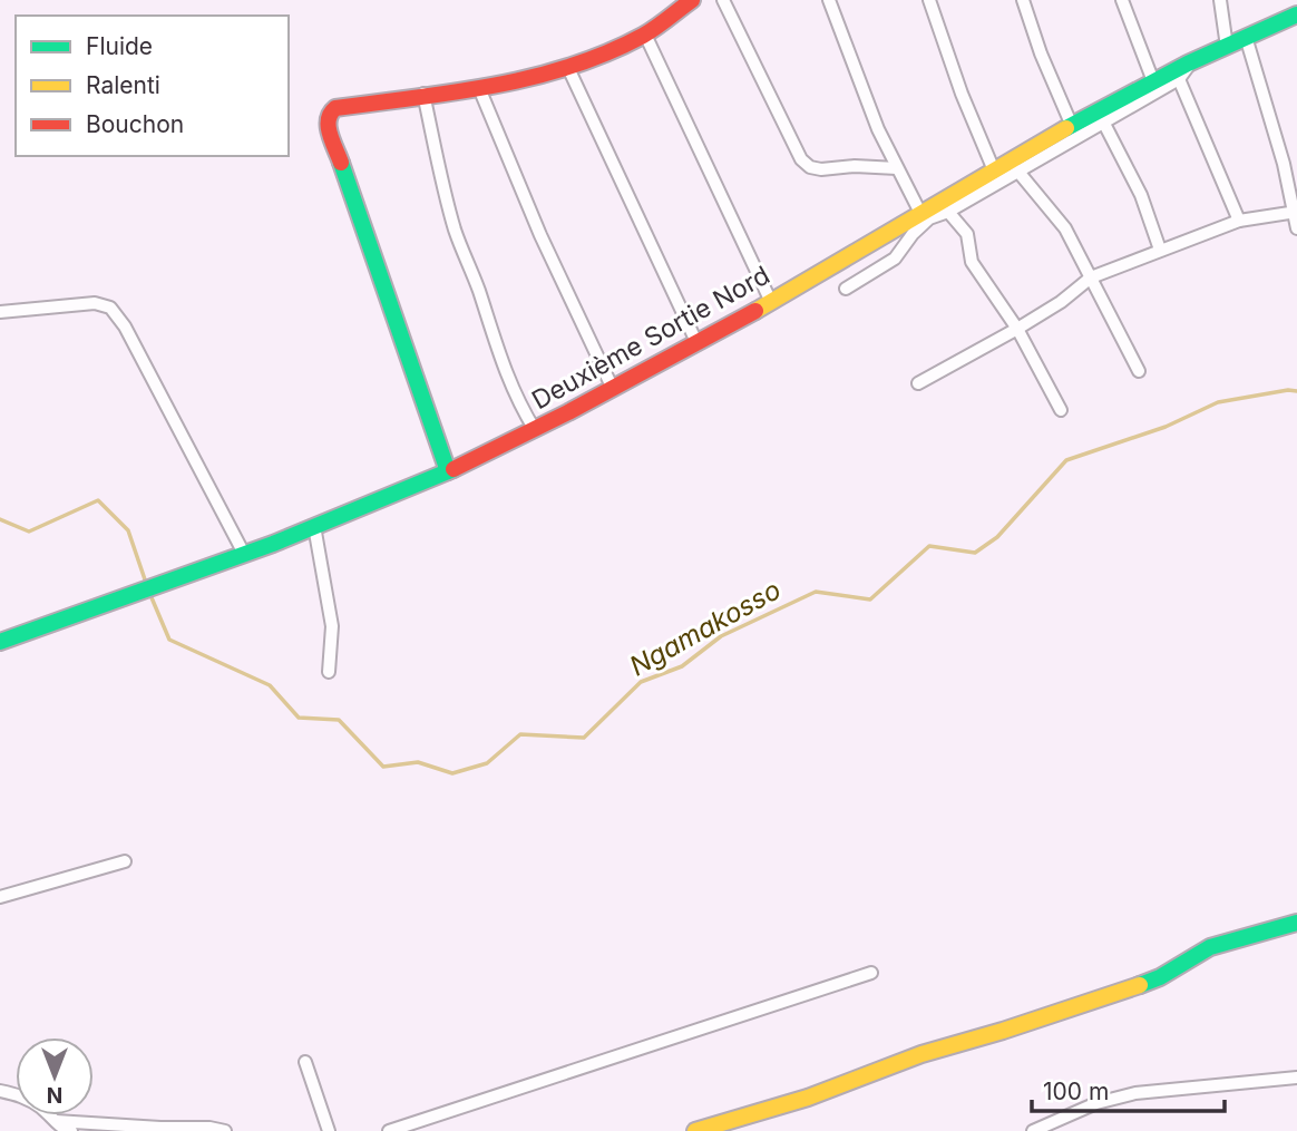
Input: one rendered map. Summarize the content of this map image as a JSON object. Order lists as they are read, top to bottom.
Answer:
{
  "streets": {
    "main road": ["Deuxième Sortie Nord"]
  },
  "water": ["Ngamakosso"],
  "legend": ["Fluide", "Ralenti", "Bouchon"],
  "scale_bar": "100 m",
  "north": "bottom"
}
